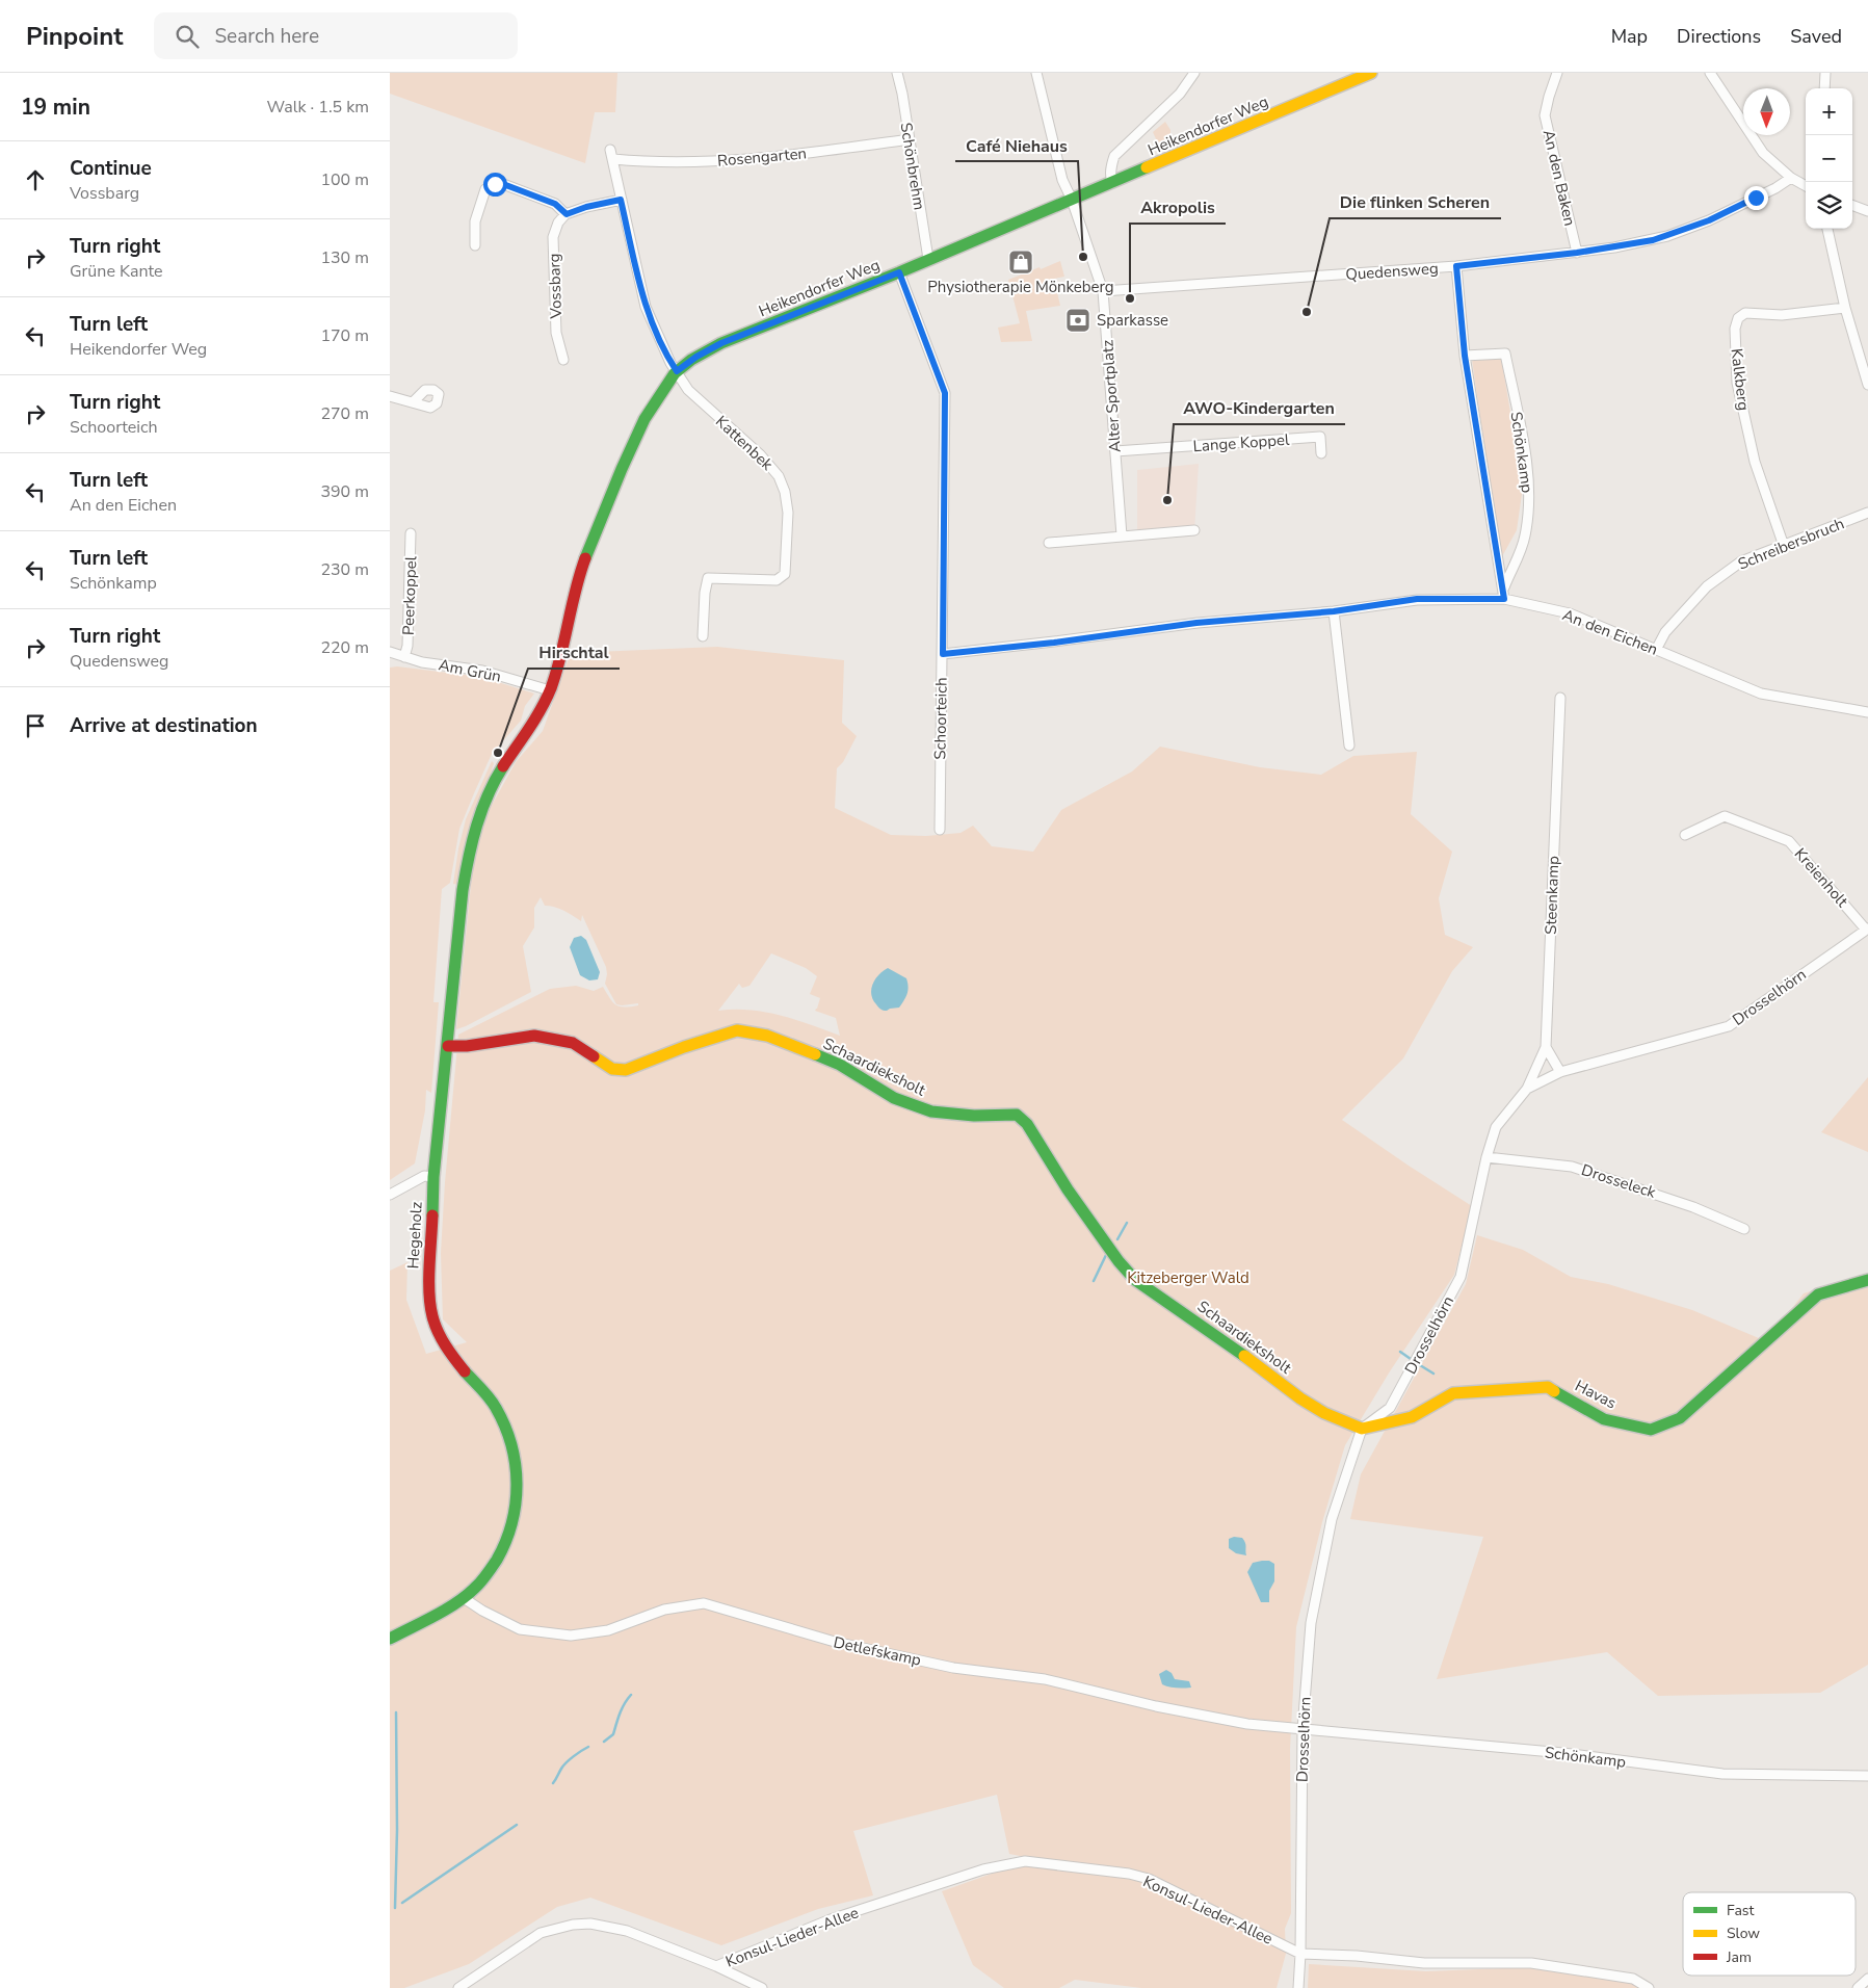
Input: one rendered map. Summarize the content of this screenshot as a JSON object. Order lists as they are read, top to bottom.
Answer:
{
  "streets": {
    "street": [
      "Heikendorfer Weg",
      "Rosengarten",
      "Schönbrehm",
      "An den Baken",
      "Quedensweg",
      "Vossbarg",
      "Kalkberg",
      "Alter Sportplatz",
      "Kattenbek",
      "Lange Koppel",
      "Schönkamp",
      "Schreibersbruch",
      "Peerkoppel",
      "An den Eichen",
      "Am Grün",
      "Schoorteich",
      "Kreienholt",
      "Steenkamp",
      "Drosselhörn",
      "Schaardieksholt",
      "Drosseleck",
      "Hegeholz",
      "Havas",
      "Detlefskamp",
      "Konsul-Lieder-Allee"
    ]
  },
  "crossings": [
    ["Heikendorfer Weg", "Schönbrehm"],
    ["Heikendorfer Weg", "Alter Sportplatz"],
    ["Heikendorfer Weg", "Kattenbek"],
    ["Heikendorfer Weg", "Am Grün"],
    ["Heikendorfer Weg", "Schoorteich"],
    ["Heikendorfer Weg", "Hegeholz"],
    ["Rosengarten", "Schönbrehm"],
    ["An den Baken", "Quedensweg"],
    ["Quedensweg", "Alter Sportplatz"],
    ["Quedensweg", "Schönkamp"],
    ["Kalkberg", "Schreibersbruch"],
    ["Alter Sportplatz", "Lange Koppel"],
    ["Schönkamp", "An den Eichen"],
    ["Schönkamp", "Drosselhörn"],
    ["Schönkamp", "Detlefskamp"],
    ["Schreibersbruch", "An den Eichen"],
    ["Peerkoppel", "Am Grün"],
    ["An den Eichen", "Schoorteich"],
    ["Kreienholt", "Drosselhörn"],
    ["Steenkamp", "Drosselhörn"],
    ["Drosselhörn", "Schaardieksholt"],
    ["Drosselhörn", "Drosseleck"],
    ["Drosselhörn", "Havas"],
    ["Drosselhörn", "Detlefskamp"],
    ["Drosselhörn", "Konsul-Lieder-Allee"],
    ["Schaardieksholt", "Hegeholz"],
    ["Schaardieksholt", "Havas"],
    ["Hegeholz", "Detlefskamp"]
  ],
  "parks": ["Kitzeberger Wald"],
  "places": {
    "other": [
      "Café Niehaus",
      "Akropolis",
      "Die flinken Scheren",
      "AWO-Kindergarten",
      "Hirschtal"
    ],
    "shop": ["Physiotherapie Mönkeberg"],
    "bank": ["Sparkasse"]
  },
  "legend": ["Fast", "Slow", "Jam"],
  "north": "bottom",
  "page": {
    "header": "Pinpoint",
    "search": "Search here",
    "nav": ["Map", "Directions", "Saved"],
    "heading": ["19 min", "Walk · 1.5 km"],
    "map_buttons": ["+", "−"],
    "list": [
      ["Continue", "Vossbarg", "100 m"],
      ["Turn right", "Grüne Kante", "130 m"],
      ["Turn left", "Heikendorfer Weg", "170 m"],
      ["Turn right", "Schoorteich", "270 m"],
      ["Turn left", "An den Eichen", "390 m"],
      ["Turn left", "Schönkamp", "230 m"],
      ["Turn right", "Quedensweg", "220 m"],
      "Arrive at destination"
    ]
  }
}
